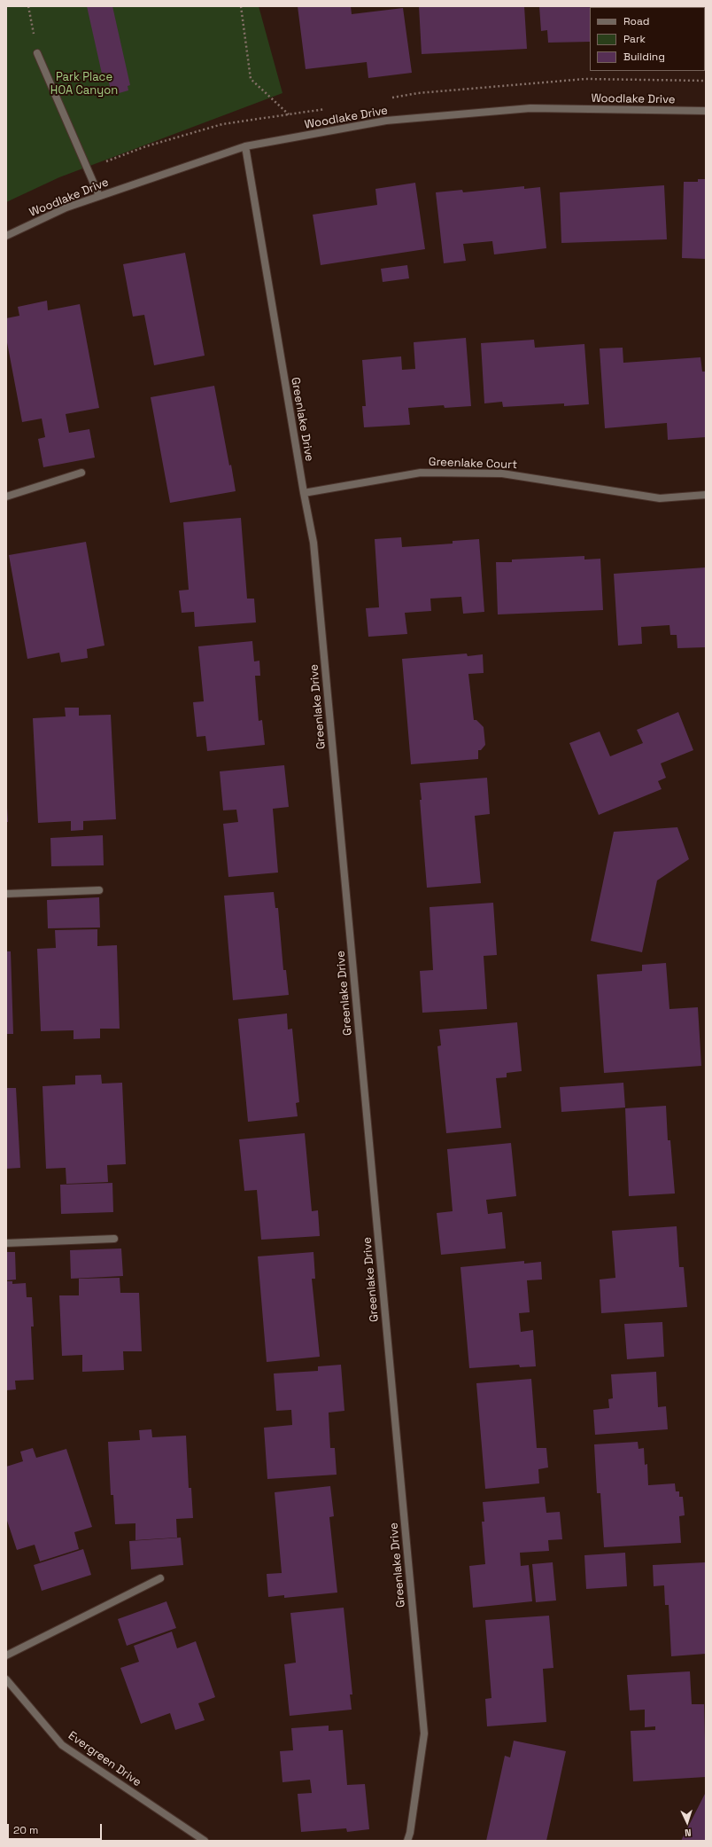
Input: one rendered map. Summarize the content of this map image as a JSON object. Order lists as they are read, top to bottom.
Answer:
{
  "streets": {
    "street": [
      "Woodlake Drive",
      "Greenlake Drive",
      "Greenlake Court",
      "Evergreen Drive"
    ]
  },
  "crossings": [
    ["Woodlake Drive", "Greenlake Drive"],
    ["Greenlake Drive", "Greenlake Court"]
  ],
  "parks": ["Park Place HOA Canyon"],
  "legend": ["Road", "Park", "Building"],
  "scale_bar": "20 m",
  "north": "bottom"
}
